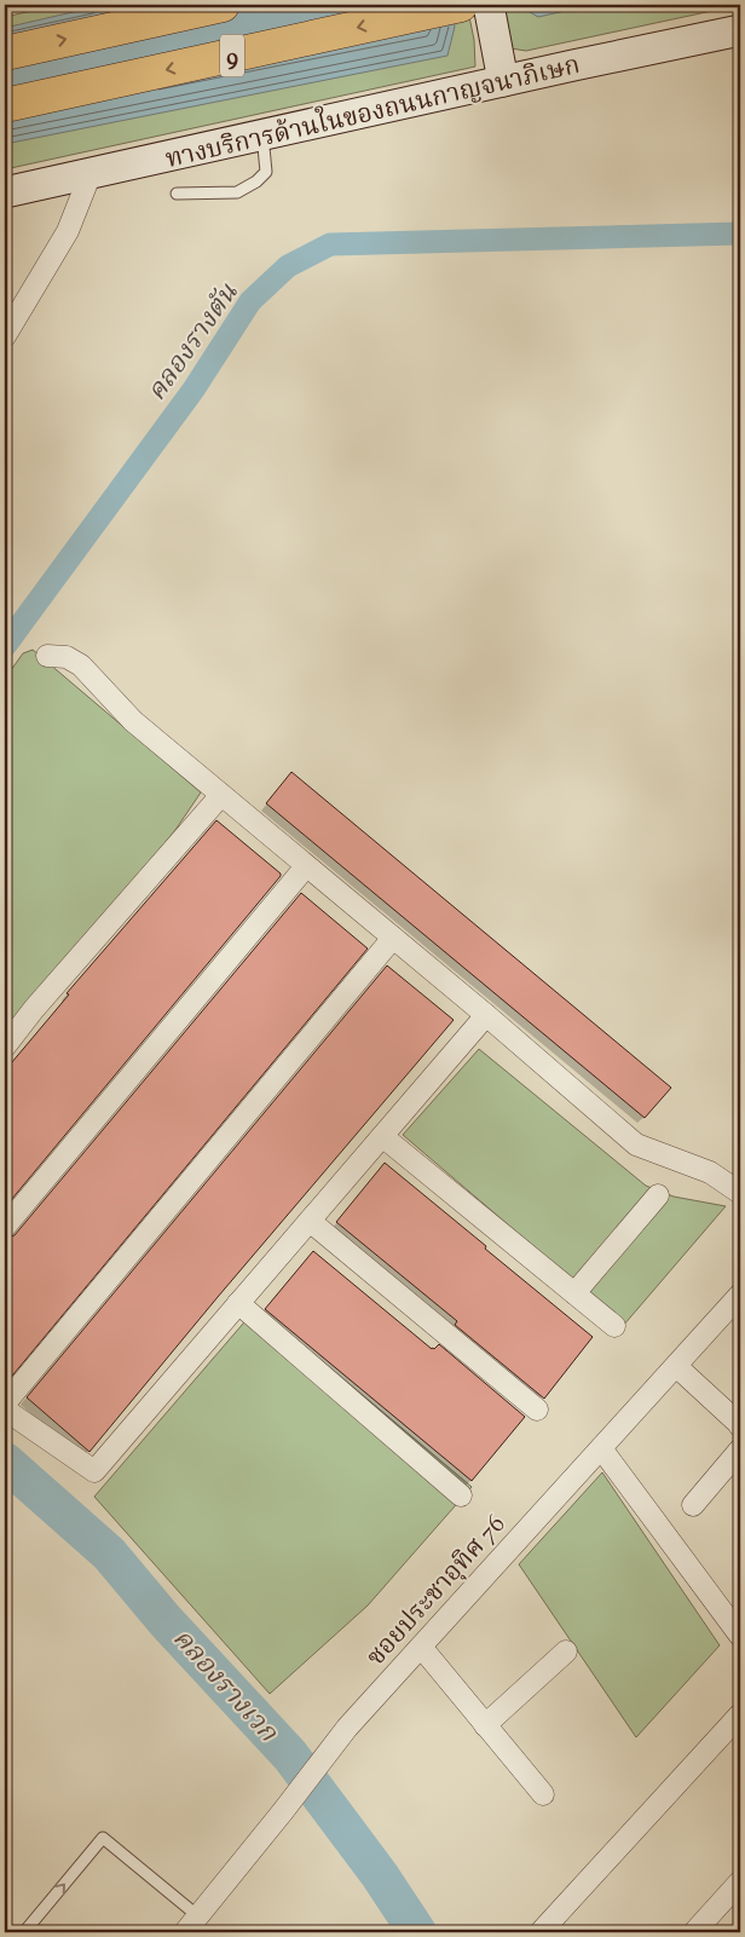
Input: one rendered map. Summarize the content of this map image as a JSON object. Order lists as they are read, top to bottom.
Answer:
{
  "streets": {
    "highway": ["9"],
    "main road": ["ทางบริการด้านในของถนนกาญจนาภิเษก"],
    "street": ["ซอยประชาอุทิศ 76"]
  },
  "water": ["คลองรางตัน", "คลองรางเวก"]
}
